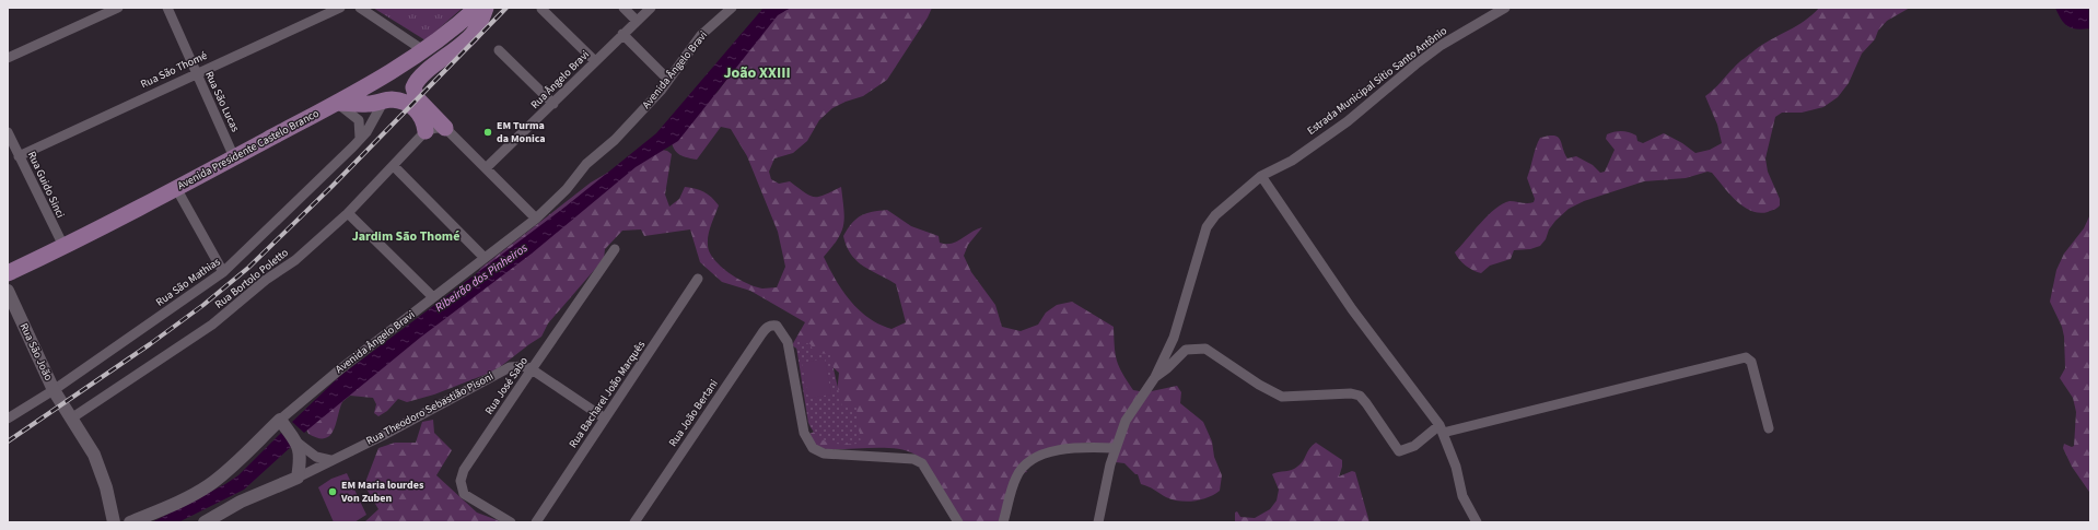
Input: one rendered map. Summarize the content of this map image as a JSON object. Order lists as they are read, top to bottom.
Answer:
{
  "streets": {
    "main road": ["Avenida Presidente Castelo Branco"],
    "street": [
      "Rua São Thomé",
      "Avenida Ângelo Bravi",
      "Rua Ângelo Bravi",
      "Estrada Municipal Sítio Santo Antônio",
      "Rua São Lucas",
      "Rua Guido Sinci",
      "Rua Bortolo Poletto",
      "Rua São Mathias",
      "Rua São João",
      "Rua José Sabo",
      "Rua Bacharel João Marquês",
      "Rua Theodoro Sebastião Pisoni",
      "Rua João Bertani"
    ]
  },
  "crossings": [
    ["Rua São Thomé", "Rua São Lucas"],
    ["Rua São Thomé", "Rua Guido Sinci"],
    ["Rua São Lucas", "Avenida Presidente Castelo Branco"],
    ["Avenida Presidente Castelo Branco", "Rua Guido Sinci"],
    ["Rua Bortolo Poletto", "Rua São João"],
    ["Rua São Mathias", "Rua São João"],
    ["Rua José Sabo", "Rua Theodoro Sebastião Pisoni"]
  ],
  "districts": ["João XXIII", "Jardim São Thomé"],
  "water": ["Ribeirão dos Pinheiros"],
  "places": ["EM Turma da Monica", "EM Maria lourdes Von Zuben"]
}
